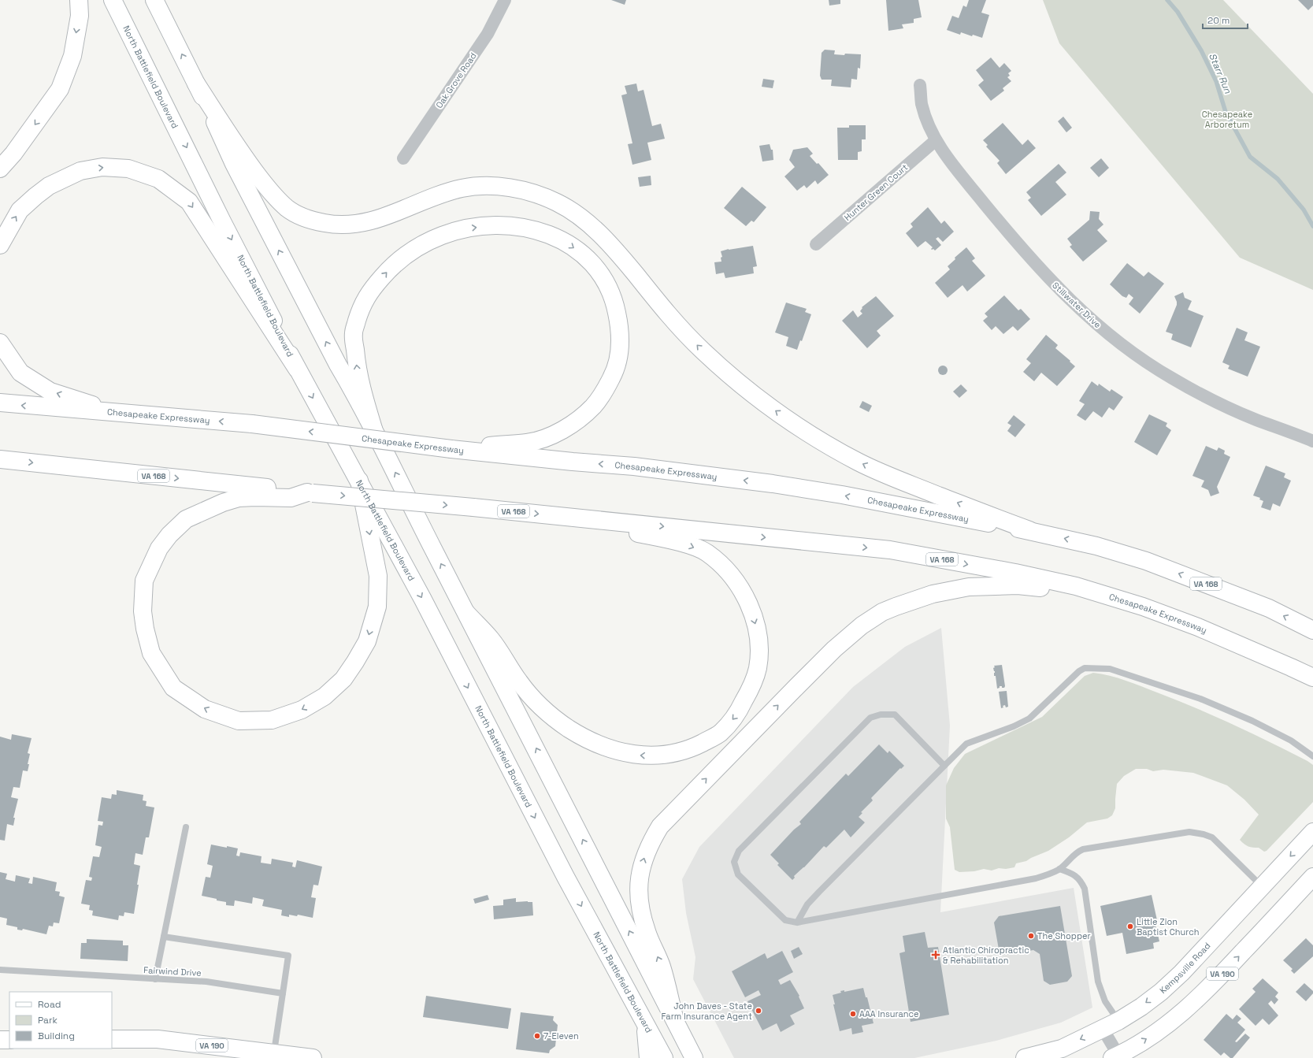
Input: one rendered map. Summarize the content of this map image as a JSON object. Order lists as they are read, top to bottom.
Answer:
{
  "streets": {
    "main road": [
      "North Battlefield Boulevard",
      "Chesapeake Expressway",
      "VA 168",
      "Kempsville Road",
      "VA 190"
    ],
    "street": ["Oak Grove Road", "Hunter Green Court", "Stillwater Drive"],
    "lane": ["Fairwind Drive"]
  },
  "crossings": [
    ["Hunter Green Court", "Stillwater Drive"]
  ],
  "water": ["Starr Run"],
  "parks": ["Chesapeake Arboretum"],
  "places": {
    "other": [
      "Little Zion Baptist Church",
      "The Shopper",
      "John Daves - State Farm Insurance Agent",
      "AAA Insurance",
      "7-Eleven"
    ],
    "health": ["Atlantic Chiropractic & Rehabilitation"]
  },
  "legend": ["Road", "Park", "Building"],
  "scale_bar": "20 m"
}
